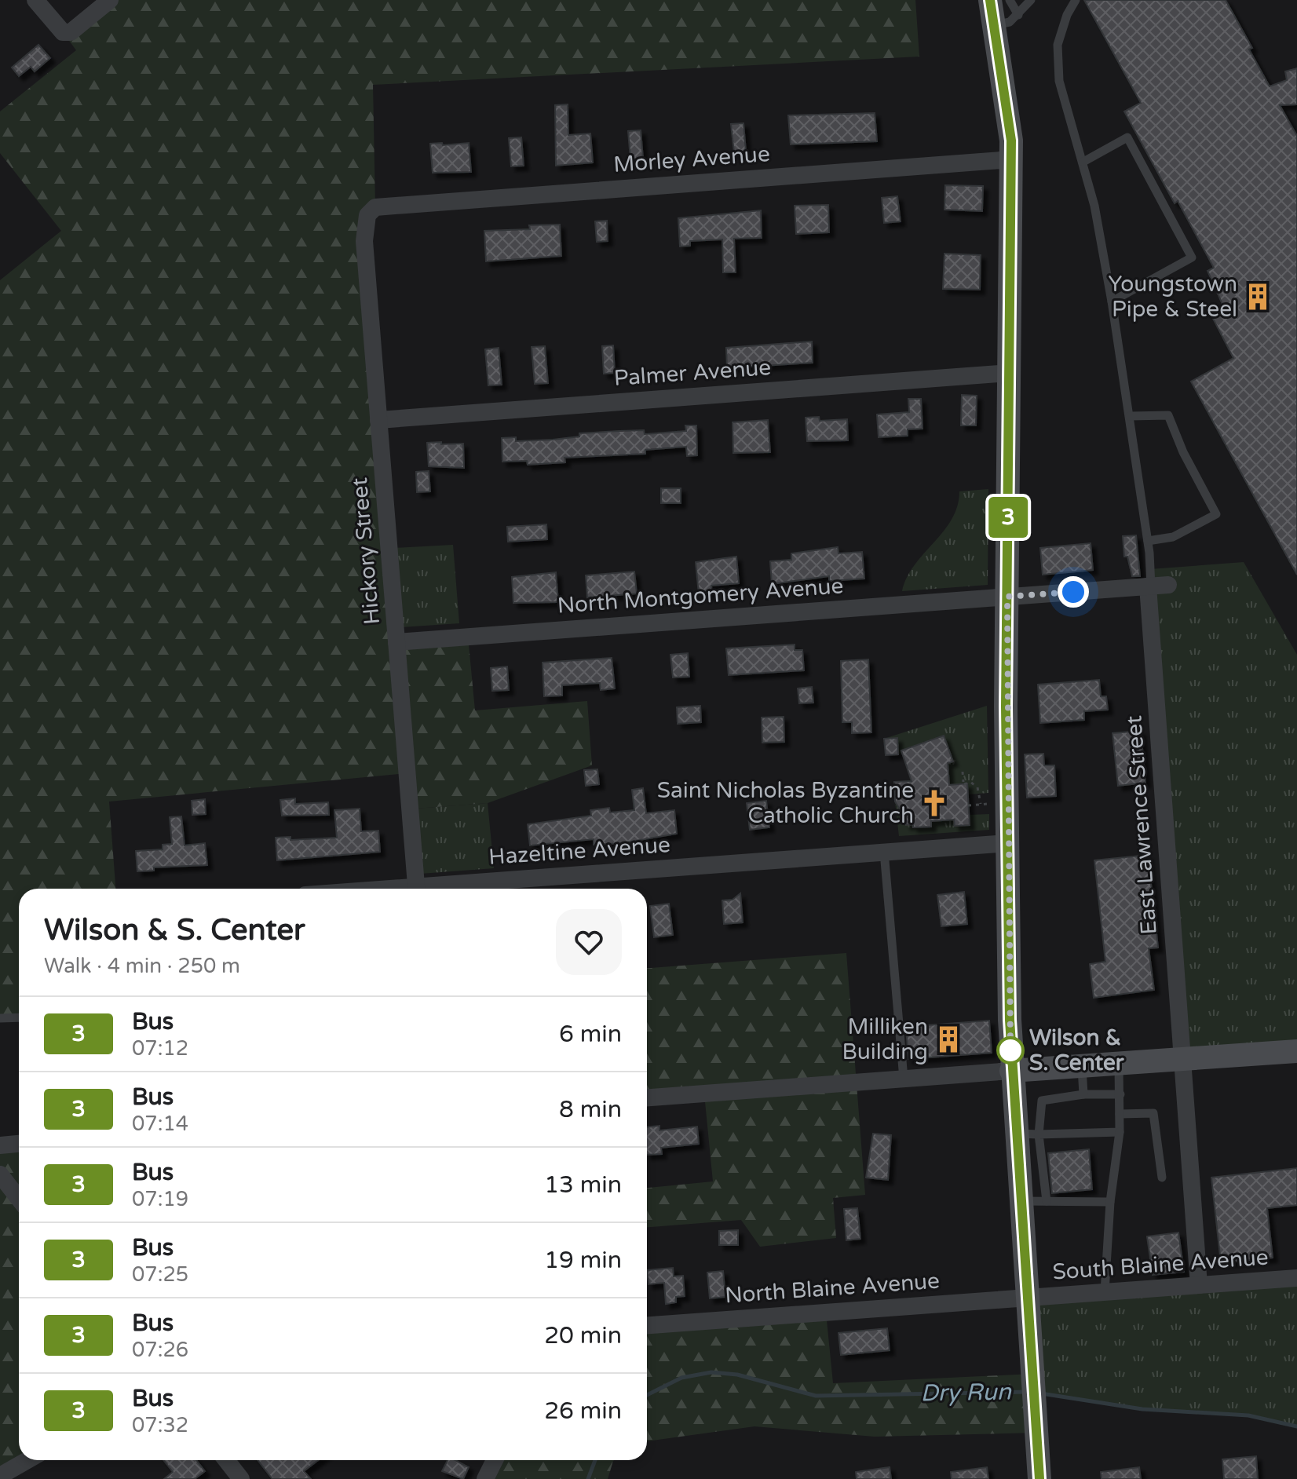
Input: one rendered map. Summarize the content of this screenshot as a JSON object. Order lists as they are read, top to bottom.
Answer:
{
  "streets": {
    "street": [
      "Morley Avenue",
      "Palmer Avenue",
      "Hickory Street",
      "North Montgomery Avenue",
      "East Lawrence Street",
      "Hazeltine Avenue",
      "South Blaine Avenue",
      "North Blaine Avenue"
    ]
  },
  "crossings": [
    ["Morley Avenue", "Hickory Street"],
    ["Palmer Avenue", "Hickory Street"],
    ["Hickory Street", "North Montgomery Avenue"],
    ["North Montgomery Avenue", "East Lawrence Street"],
    ["East Lawrence Street", "South Blaine Avenue"],
    ["South Blaine Avenue", "North Blaine Avenue"]
  ],
  "water": ["Dry Run"],
  "places": {
    "building": ["Youngstown Pipe & Steel", "Milliken Building"],
    "church": ["Saint Nicholas Byzantine Catholic Church"],
    "other": ["Wilson & S. Center"]
  },
  "lines": ["bus line 3"],
  "page": {
    "on_map": "3",
    "heading": ["Wilson & S. Center", "Walk · 4 min · 250 m"],
    "list": [
      {
        "mark": "3",
        "name": "Bus",
        "note": "07:12",
        "value": "6 min"
      },
      {
        "mark": "3",
        "name": "Bus",
        "note": "07:14",
        "value": "8 min"
      },
      {
        "mark": "3",
        "name": "Bus",
        "note": "07:19",
        "value": "13 min"
      },
      {
        "mark": "3",
        "name": "Bus",
        "note": "07:25",
        "value": "19 min"
      },
      {
        "mark": "3",
        "name": "Bus",
        "note": "07:26",
        "value": "20 min"
      },
      {
        "mark": "3",
        "name": "Bus",
        "note": "07:32",
        "value": "26 min"
      }
    ]
  }
}
